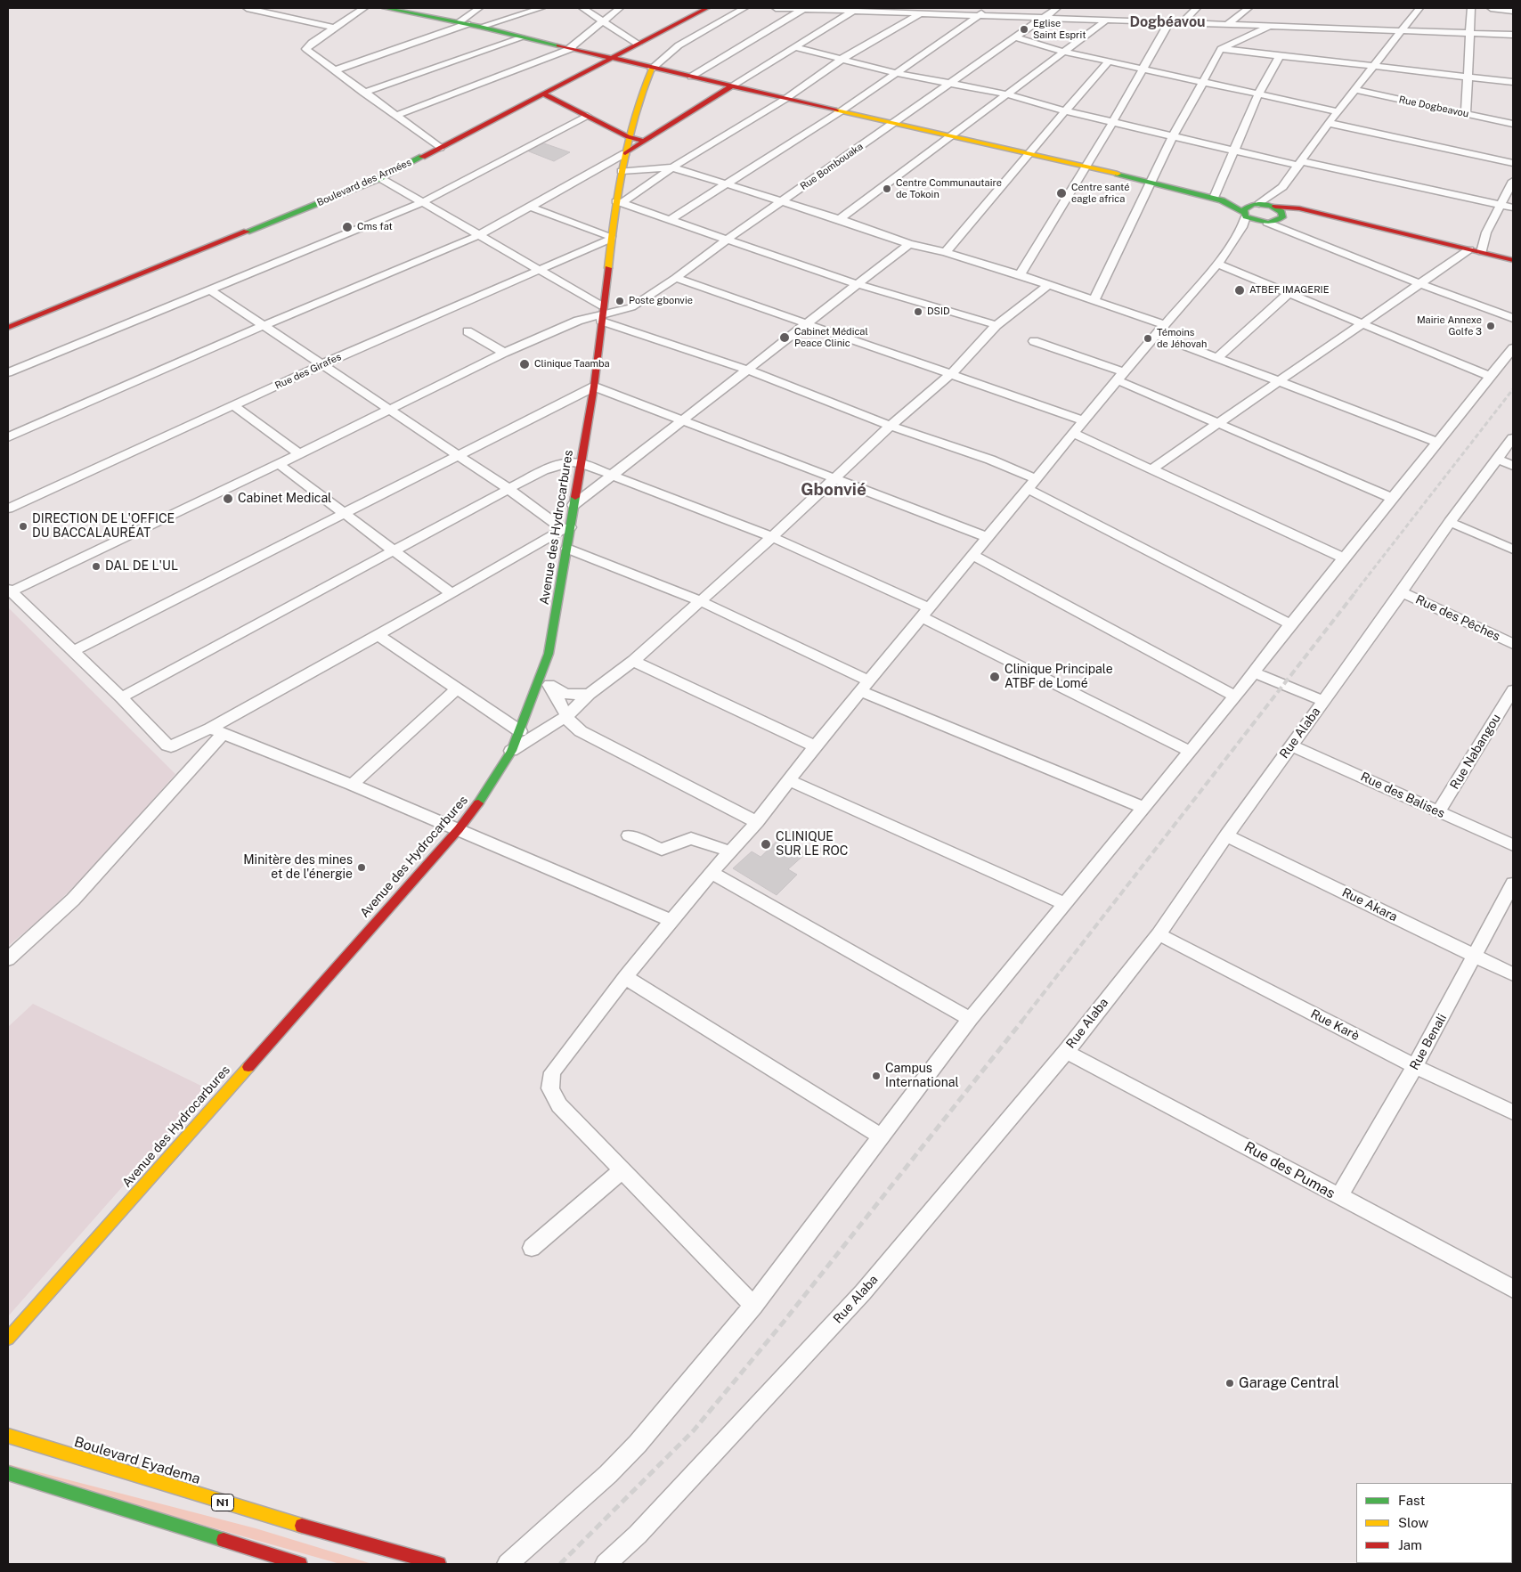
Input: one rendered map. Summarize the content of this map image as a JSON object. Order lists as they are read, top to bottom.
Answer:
{
  "streets": {
    "main road": [
      "Boulevard des Armées",
      "Avenue des Hydrocarbures",
      "Boulevard Eyadema",
      "N1"
    ],
    "street": [
      "Rue Dogbeavou",
      "Rue Bombouaka",
      "Rue des Girafes",
      "Rue des Pêches",
      "Rue Alaba",
      "Rue Nabangou",
      "Rue des Balises",
      "Rue Akara",
      "Rue Karè",
      "Rue Benali",
      "Rue des Pumas"
    ]
  },
  "crossings": [
    ["Rue Bombouaka", "Avenue des Hydrocarbures"],
    ["Rue des Girafes", "Avenue des Hydrocarbures"],
    ["Rue des Pêches", "Rue Alaba"],
    ["Rue Alaba", "Rue des Balises"],
    ["Rue Alaba", "Rue Akara"],
    ["Rue Alaba", "Rue Karè"],
    ["Rue Alaba", "Rue des Pumas"],
    ["Rue Nabangou", "Rue des Balises"],
    ["Rue Akara", "Rue Benali"],
    ["Rue Karè", "Rue Benali"],
    ["Rue Benali", "Rue des Pumas"]
  ],
  "districts": ["Dogbéavou", "Gbonvié"],
  "places": [
    "Eglise Saint Esprit",
    "Centre Communautaire de Tokoin",
    "Centre santé eagle africa",
    "Cms fat",
    "ATBEF IMAGERIE",
    "Poste gbonvie",
    "DSID",
    "Mairie Annexe Golfe 3",
    "Cabinet Médical Peace Clinic",
    "Témoins de Jéhovah",
    "Clinique Taamba",
    "Cabinet Medical",
    "DIRECTION DE L'OFFICE DU BACCALAURÉAT",
    "DAL DE L'UL",
    "Clinique Principale ATBF de Lomé",
    "CLINIQUE SUR LE ROC",
    "Minitère des mines et de l'énergie",
    "Campus International",
    "Garage Central"
  ],
  "legend": ["Fast", "Slow", "Jam"]
}
